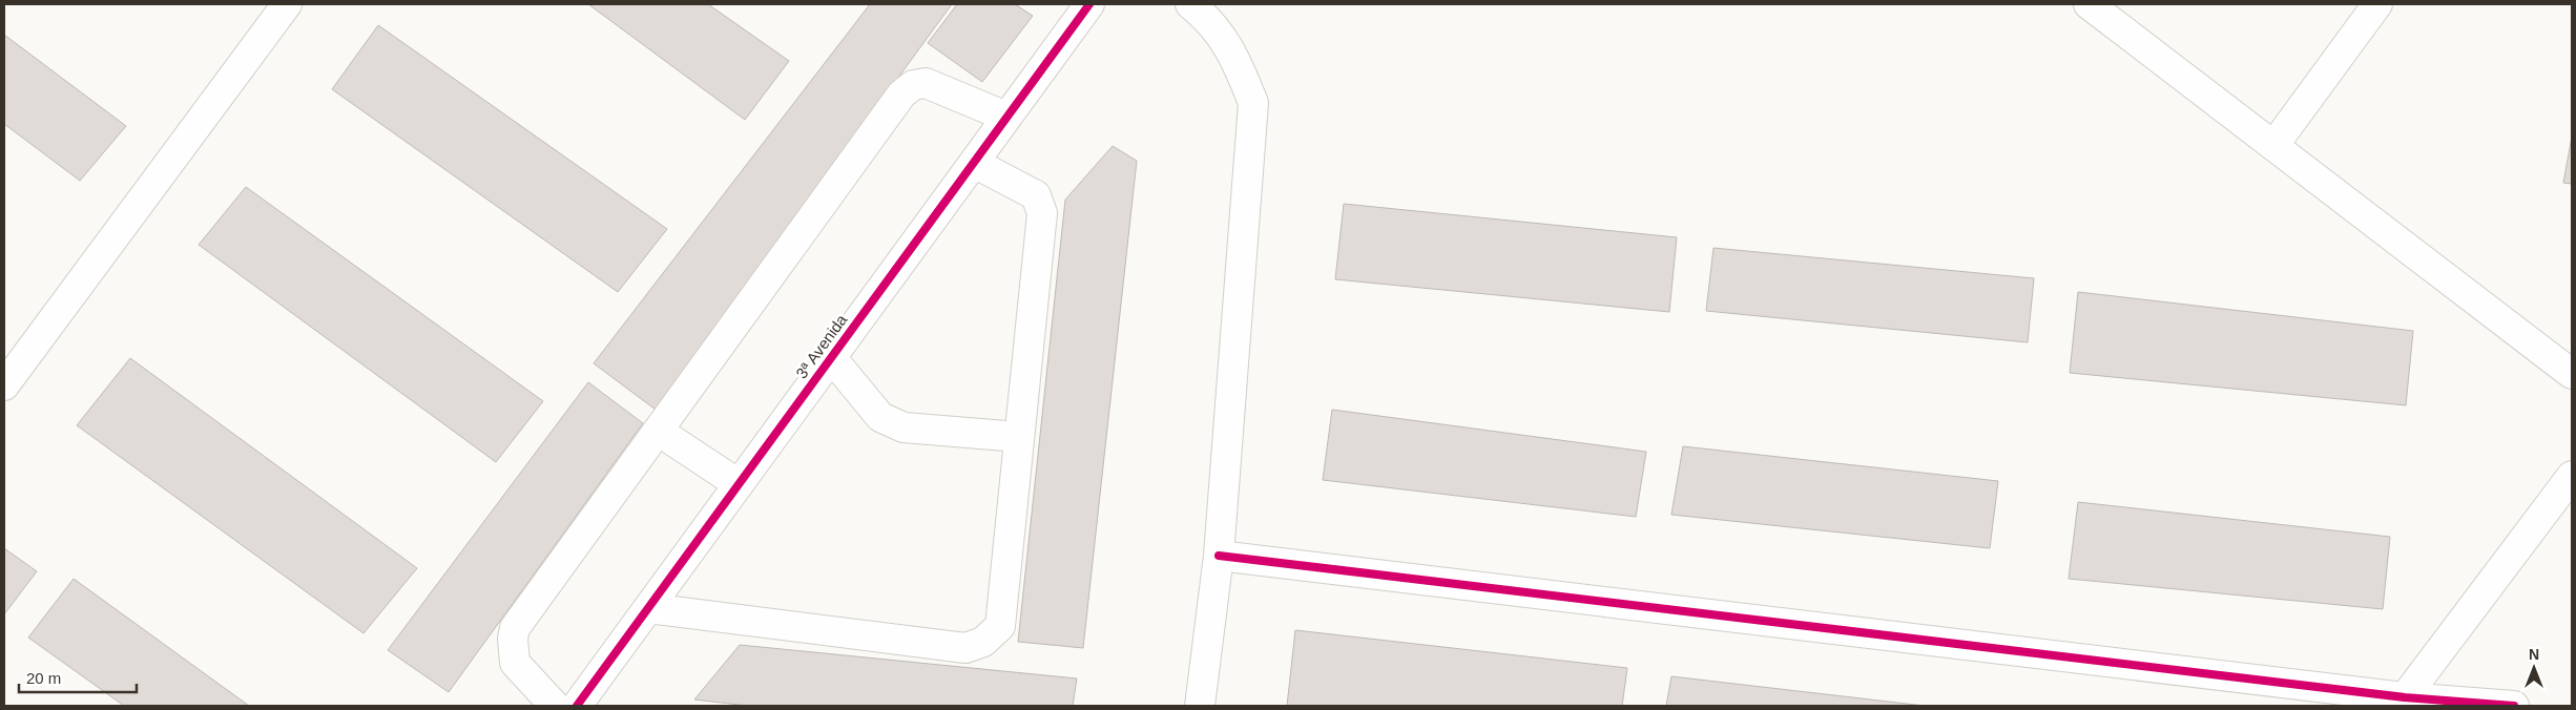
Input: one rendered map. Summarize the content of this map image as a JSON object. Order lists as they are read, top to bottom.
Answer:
{
  "streets": {
    "street": ["3ª Avenida"]
  },
  "scale_bar": "20 m",
  "north": "top"
}
